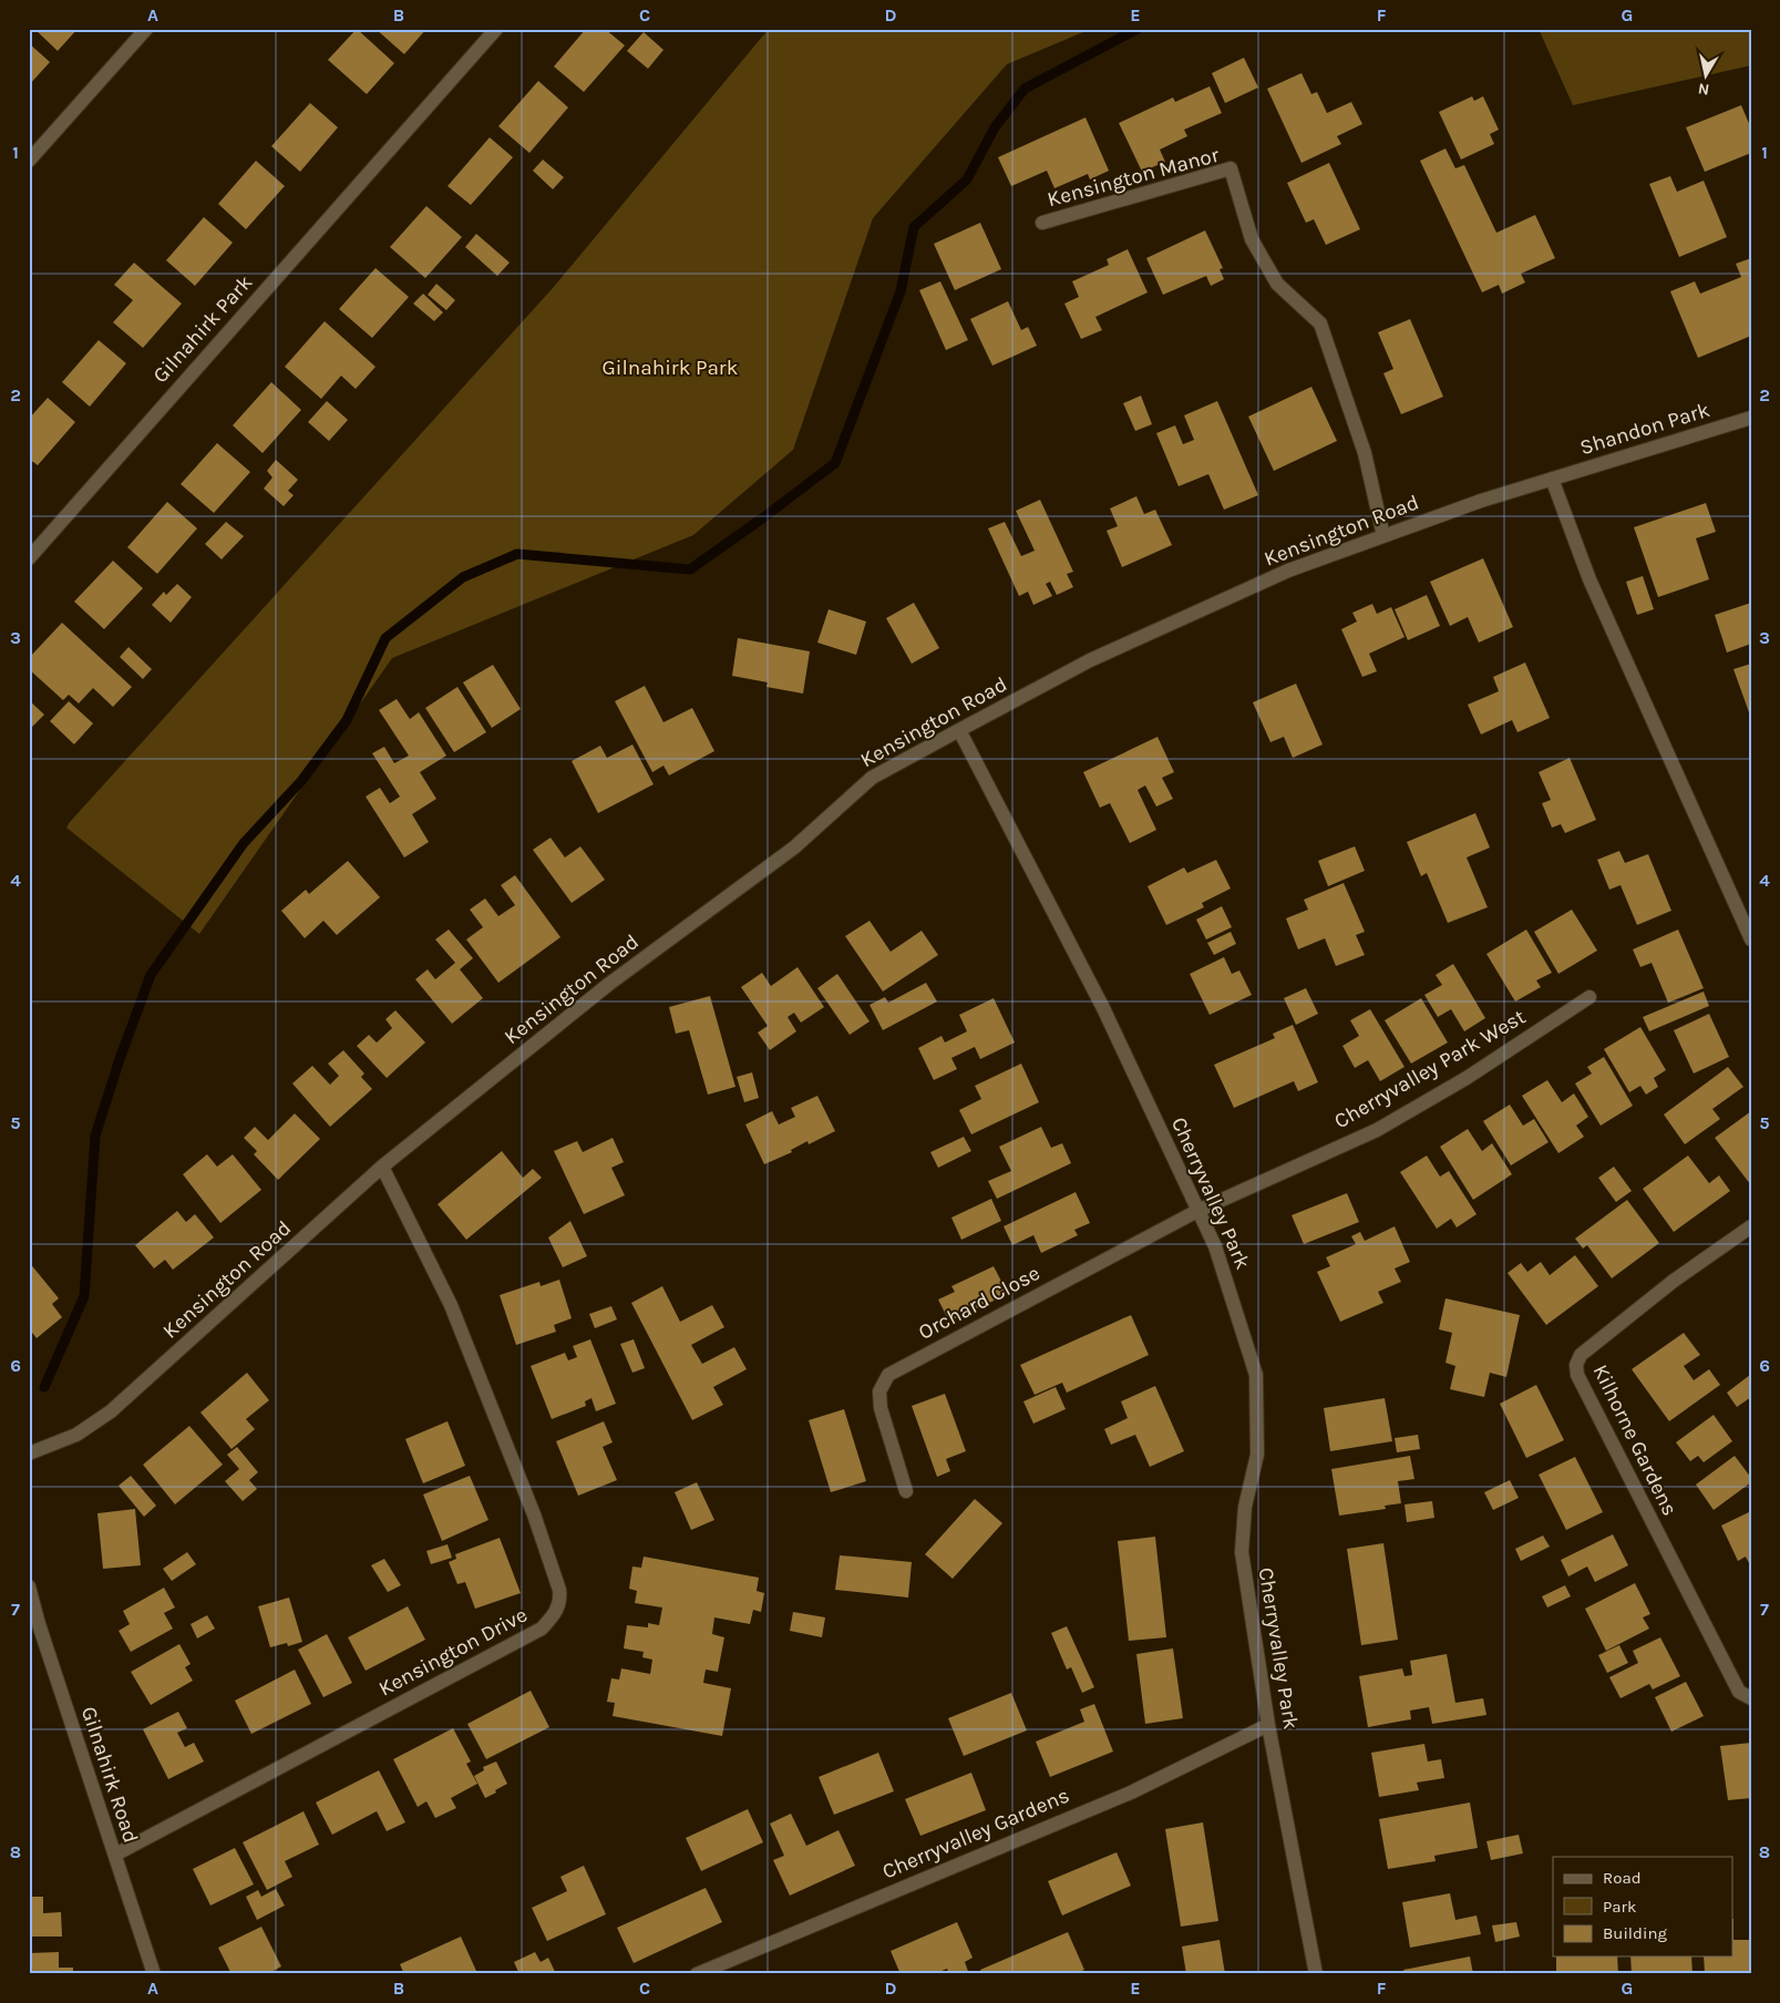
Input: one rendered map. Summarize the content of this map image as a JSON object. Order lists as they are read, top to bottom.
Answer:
{
  "streets": {
    "street": [
      "Kensington Manor",
      "Gilnahirk Park",
      "Shandon Park",
      "Kensington Road",
      "Cherryvalley Park West",
      "Cherryvalley Park",
      "Orchard Close",
      "Kilhorne Gardens",
      "Kensington Drive",
      "Gilnahirk Road",
      "Cherryvalley Gardens"
    ]
  },
  "crossings": [
    ["Kensington Manor", "Kensington Road"],
    ["Shandon Park", "Kensington Road"],
    ["Kensington Road", "Cherryvalley Park"],
    ["Kensington Road", "Kensington Drive"],
    ["Cherryvalley Park West", "Cherryvalley Park"],
    ["Cherryvalley Park West", "Orchard Close"],
    ["Cherryvalley Park", "Orchard Close"],
    ["Cherryvalley Park", "Cherryvalley Gardens"],
    ["Kensington Drive", "Gilnahirk Road"]
  ],
  "parks": ["Gilnahirk Park"],
  "legend": ["Road", "Park", "Building"],
  "north": "bottom",
  "grid": {
    "columns": [
      "A",
      "B",
      "C",
      "D",
      "E",
      "F",
      "G"
    ],
    "rows": [
      "1",
      "2",
      "3",
      "4",
      "5",
      "6",
      "7",
      "8"
    ]
  }
}
